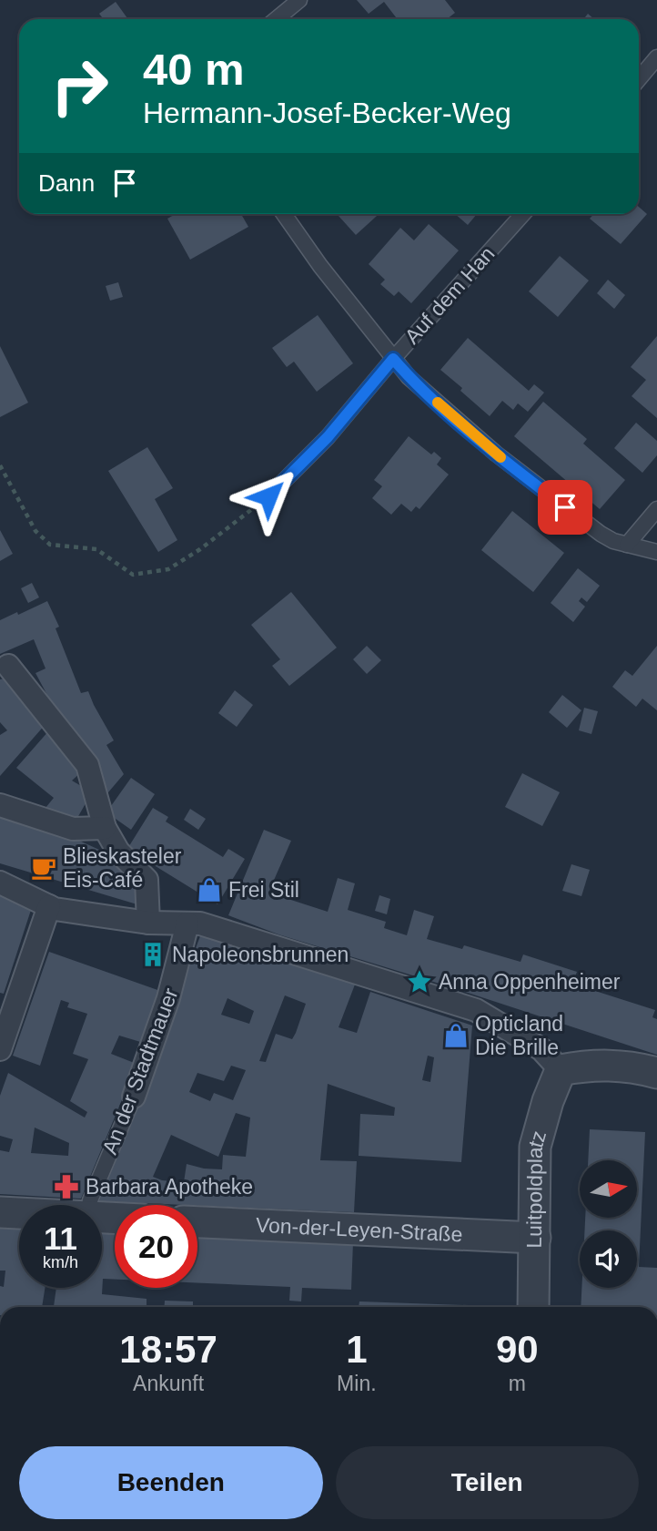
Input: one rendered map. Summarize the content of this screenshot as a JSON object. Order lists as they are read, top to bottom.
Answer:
{
  "streets": {
    "street": ["An der Stadtmauer", "Luitpoldplatz", "Von-der-Leyen-Straße"],
    "lane": ["Auf dem Han"]
  },
  "crossings": [
    ["Luitpoldplatz", "Von-der-Leyen-Straße"]
  ],
  "places": {
    "cafe": ["Blieskasteler Eis-Café"],
    "shop": ["Frei Stil", "Opticland Die Brille"],
    "building": ["Napoleonsbrunnen"],
    "place": ["Anna Oppenheimer"],
    "pharmacy": ["Barbara Apotheke"]
  },
  "north": "right",
  "page": {
    "turn": ["40 m", "Hermann-Josef-Becker-Weg"],
    "then": "Dann",
    "speed": "11 km/h",
    "limit": "20",
    "eta": [
      "18:57",
      "Ankunft",
      "1",
      "Min.",
      "90",
      "m"
    ],
    "buttons": ["Beenden", "Teilen"]
  }
}
